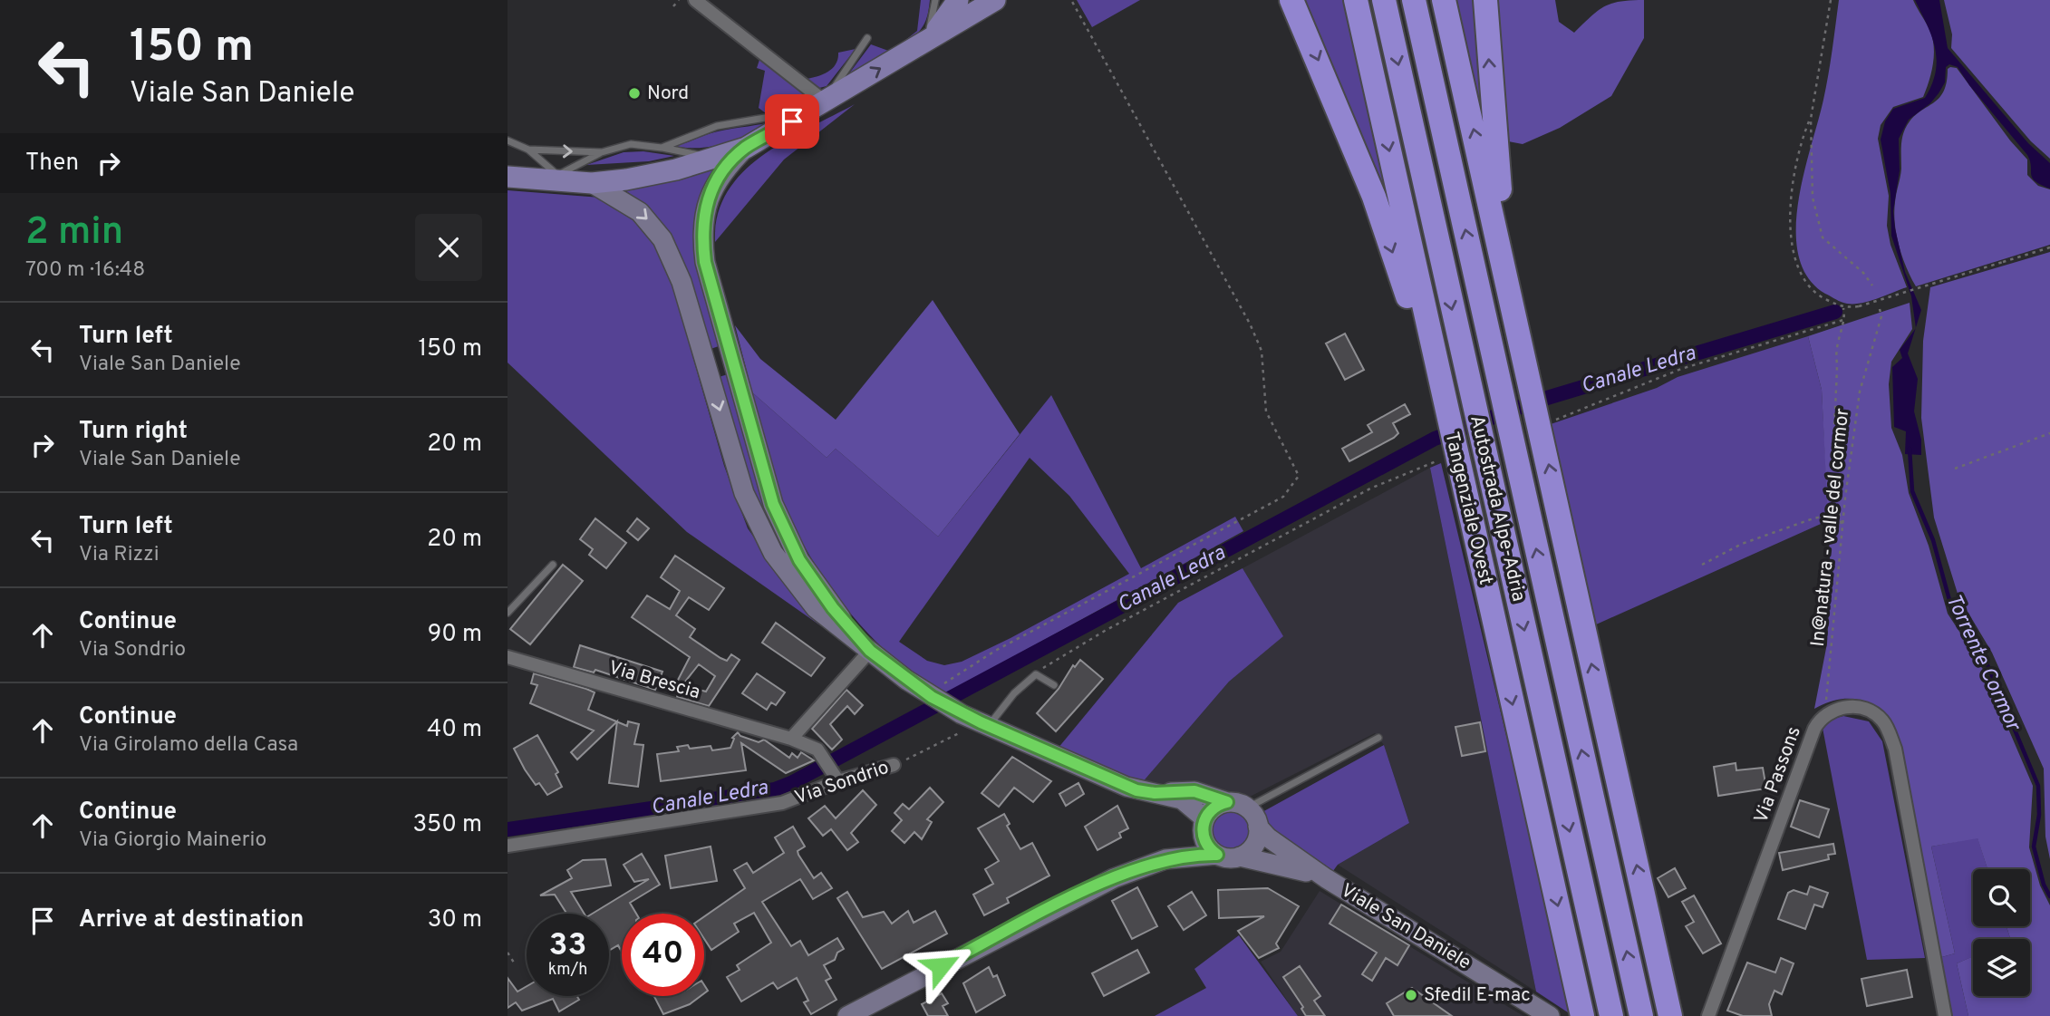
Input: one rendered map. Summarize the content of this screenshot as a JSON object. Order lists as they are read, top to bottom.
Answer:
{
  "streets": {
    "highway": ["Tangenziale Ovest", "Autostrada Alpe-Adria"],
    "main road": ["Viale San Daniele"],
    "street": ["Via Brescia", "Via Passons", "Via Sondrio"],
    "path": ["In@natura - valle del cormor"]
  },
  "crossings": [
    ["In@natura - valle del cormor", "Via Passons"],
    ["Via Brescia", "Via Sondrio"]
  ],
  "water": ["Canale Ledra", "Torrente Cormor"],
  "places": ["Nord", "Sfedil E-mac"],
  "page": {
    "turn": ["150 m", "Viale San Daniele"],
    "then": "Then",
    "heading": ["2 min", "700 m · 16:48"],
    "list": [
      {
        "name": "Turn left",
        "note": "Viale San Daniele",
        "value": "150 m"
      },
      {
        "name": "Turn right",
        "note": "Viale San Daniele",
        "value": "20 m"
      },
      {
        "name": "Turn left",
        "note": "Via Rizzi",
        "value": "20 m"
      },
      {
        "name": "Continue",
        "note": "Via Sondrio",
        "value": "90 m"
      },
      {
        "name": "Continue",
        "note": "Via Girolamo della Casa",
        "value": "40 m"
      },
      {
        "name": "Continue",
        "note": "Via Giorgio Mainerio",
        "value": "350 m"
      },
      {
        "name": "Arrive at destination",
        "value": "30 m"
      }
    ],
    "speed": "33 km/h",
    "limit": "40"
  }
}
